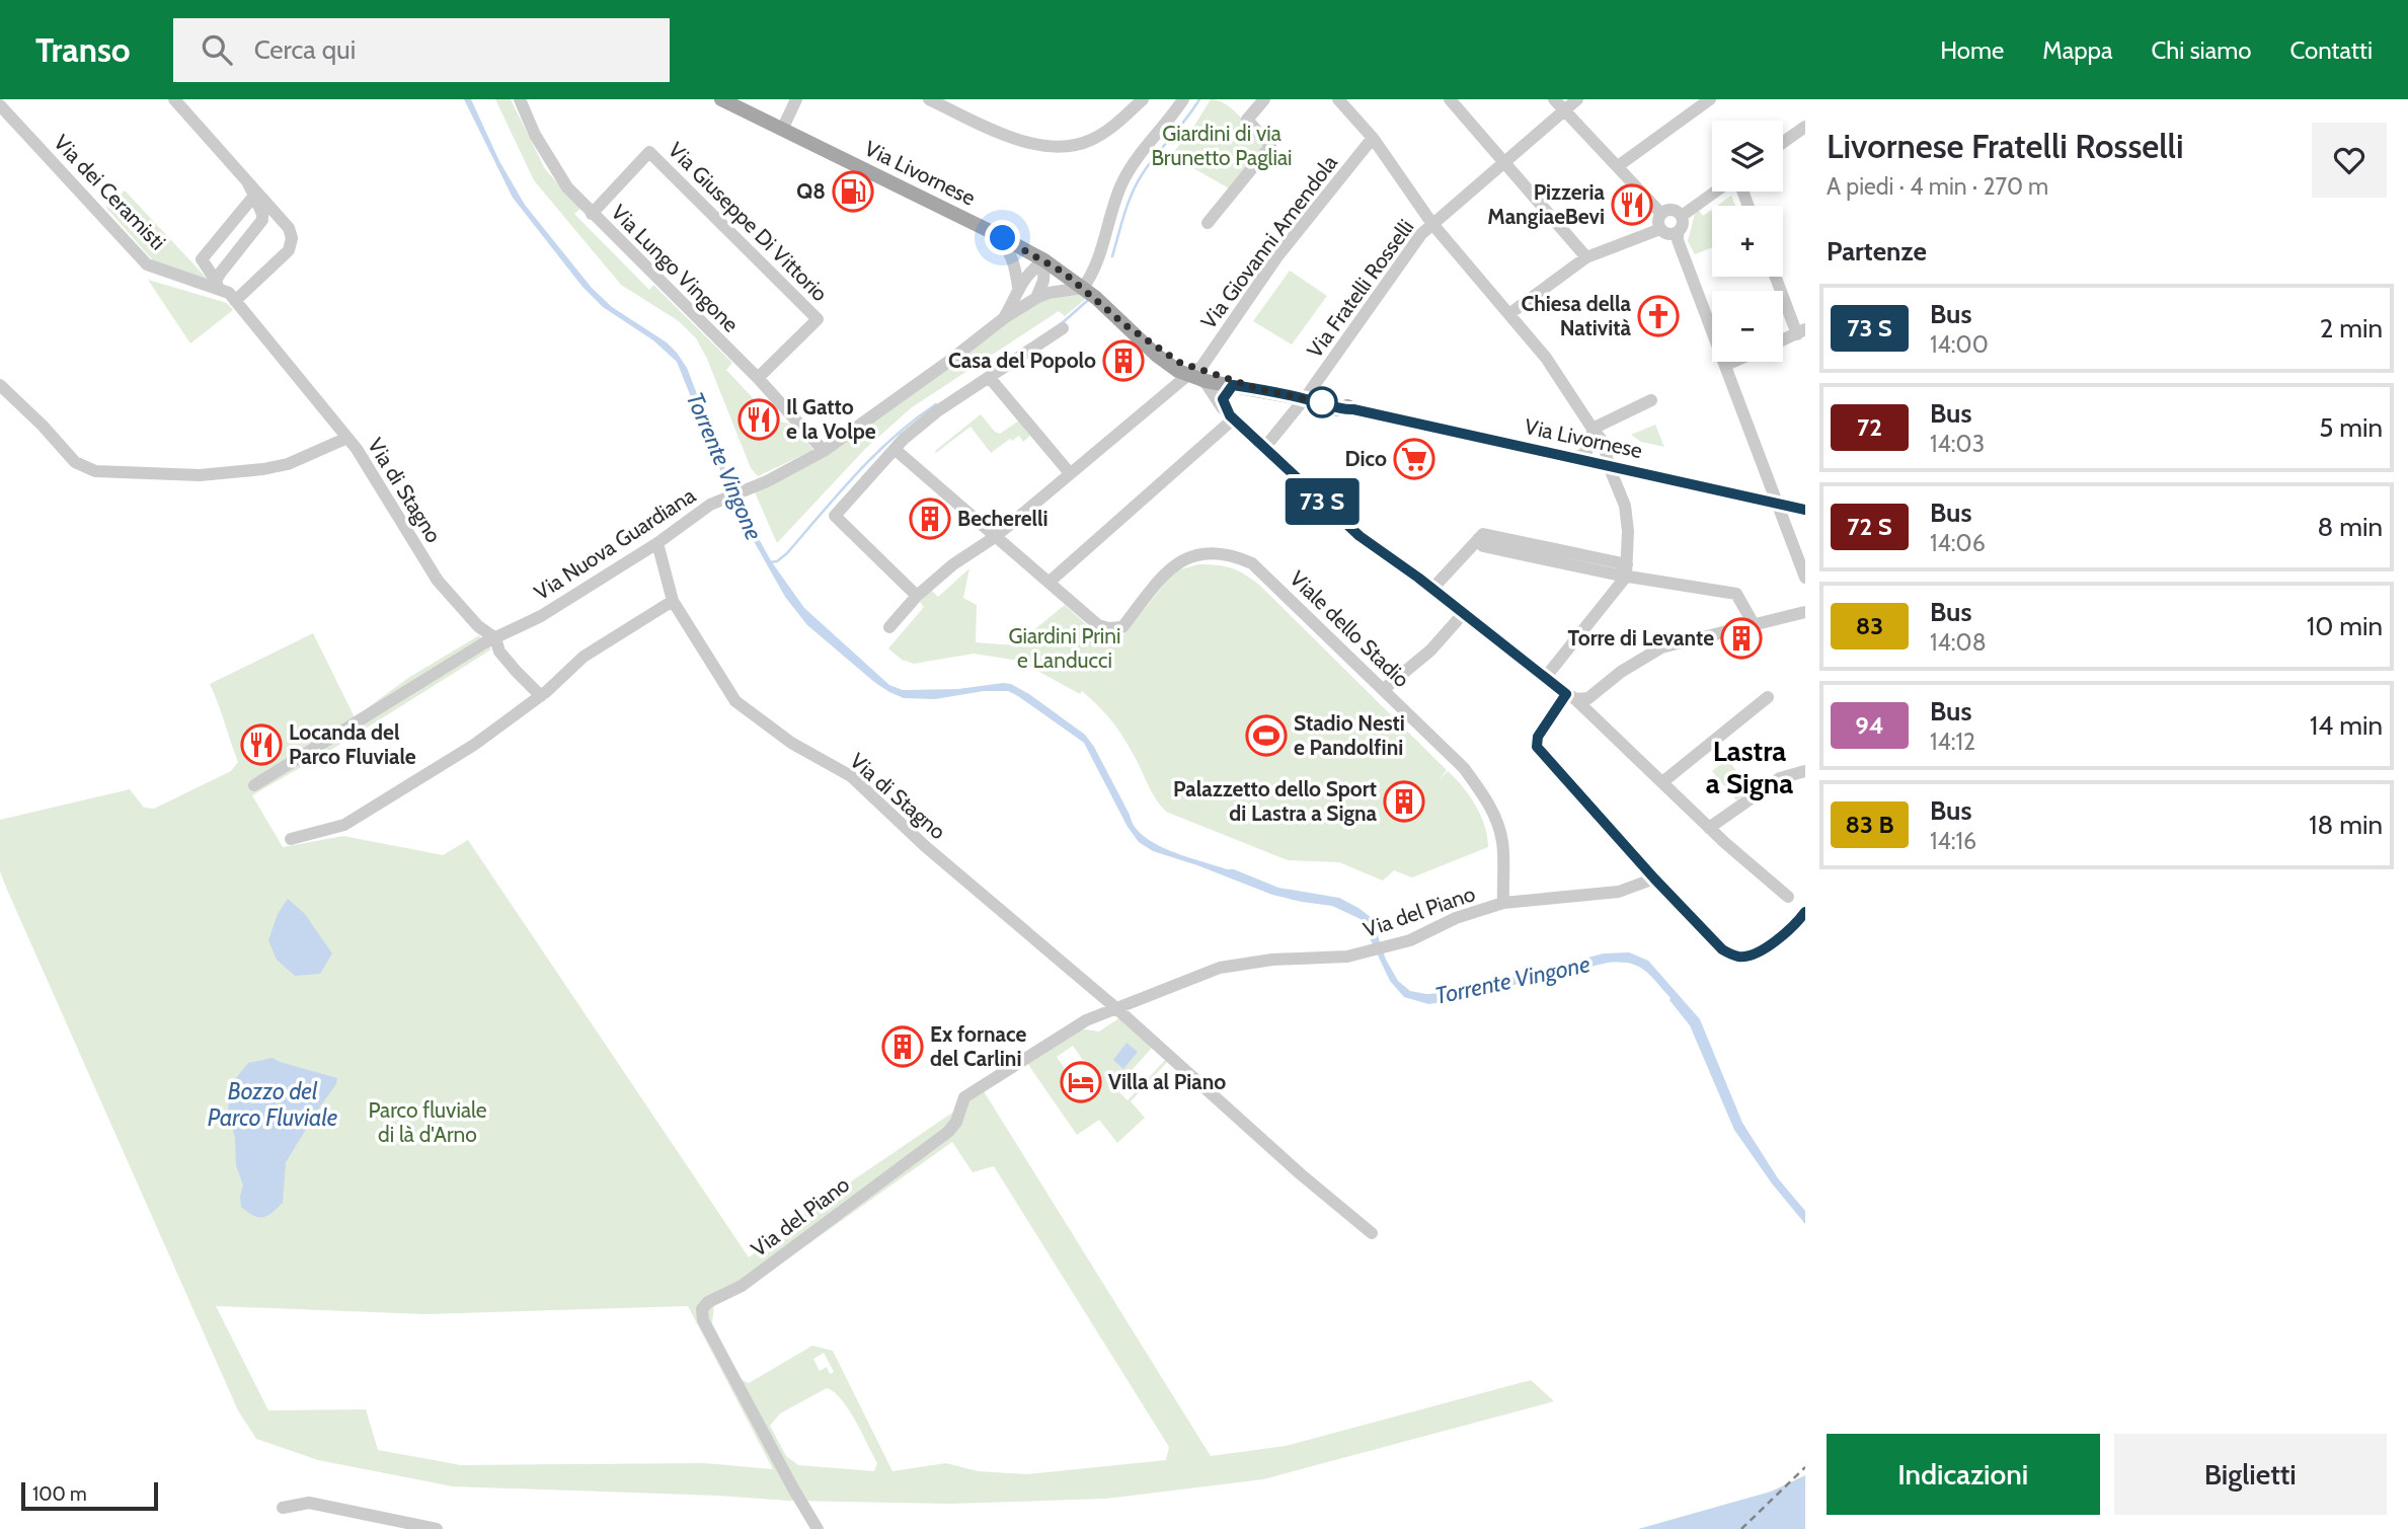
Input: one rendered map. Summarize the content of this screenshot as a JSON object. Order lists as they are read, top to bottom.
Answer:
{
  "streets": {
    "main road": ["Via Livornese"],
    "street": [
      "Via dei Ceramisti",
      "Via Giuseppe Di Vittorio",
      "Via Giovanni Amendola",
      "Via Lungo Vingone",
      "Via Fratelli Rosselli",
      "Via di Stagno",
      "Via Nuova Guardiana",
      "Viale dello Stadio",
      "Via del Piano"
    ]
  },
  "crossings": [
    ["Via Livornese", "Via Giovanni Amendola"],
    ["Via Livornese", "Via Fratelli Rosselli"],
    ["Via Livornese", "Via Nuova Guardiana"],
    ["Via dei Ceramisti", "Via di Stagno"],
    ["Via Giuseppe Di Vittorio", "Via Lungo Vingone"],
    ["Via Lungo Vingone", "Via Nuova Guardiana"],
    ["Via di Stagno", "Via Nuova Guardiana"],
    ["Via di Stagno", "Via del Piano"],
    ["Viale dello Stadio", "Via del Piano"]
  ],
  "districts": ["Lastra a Signa"],
  "water": ["Torrente Vingone", "Bozzo del Parco Fluviale"],
  "parks": ["Giardini di via Brunetto Pagliai", "Giardini Prini e Landucci", "Parco fluviale di là d'Arno"],
  "places": {
    "fuel station": ["Q8"],
    "restaurant": ["Pizzeria MangiaeBevi", "Il Gatto e la Volpe", "Locanda del Parco Fluviale"],
    "church": ["Chiesa della Natività"],
    "building": [
      "Casa del Popolo",
      "Becherelli",
      "Torre di Levante",
      "Palazzetto dello Sport di Lastra a Signa",
      "Ex fornace del Carlini"
    ],
    "supermarket": ["Dico"],
    "sports": ["Stadio Nesti e Pandolfini"],
    "hotel": ["Villa al Piano"]
  },
  "scale_bar": "100 m",
  "page": {
    "header": "Transo",
    "search": "Cerca qui",
    "nav": [
      "Home",
      "Mappa",
      "Chi siamo",
      "Contatti"
    ],
    "on_map": "73 S",
    "heading": [
      ["Livornese Fratelli Rosselli", "A piedi · 4 min · 270 m"],
      "Partenze"
    ],
    "map_buttons": ["+", "−"],
    "list": [
      {
        "mark": "73 S",
        "name": "Bus",
        "note": "14:00",
        "value": "2 min"
      },
      {
        "mark": "72",
        "name": "Bus",
        "note": "14:03",
        "value": "5 min"
      },
      {
        "mark": "72 S",
        "name": "Bus",
        "note": "14:06",
        "value": "8 min"
      },
      {
        "mark": "83",
        "name": "Bus",
        "note": "14:08",
        "value": "10 min"
      },
      {
        "mark": "94",
        "name": "Bus",
        "note": "14:12",
        "value": "14 min"
      },
      {
        "mark": "83 B",
        "name": "Bus",
        "note": "14:16",
        "value": "18 min"
      }
    ],
    "buttons": ["Indicazioni", "Biglietti"],
    "scale": "100 m"
  }
}
